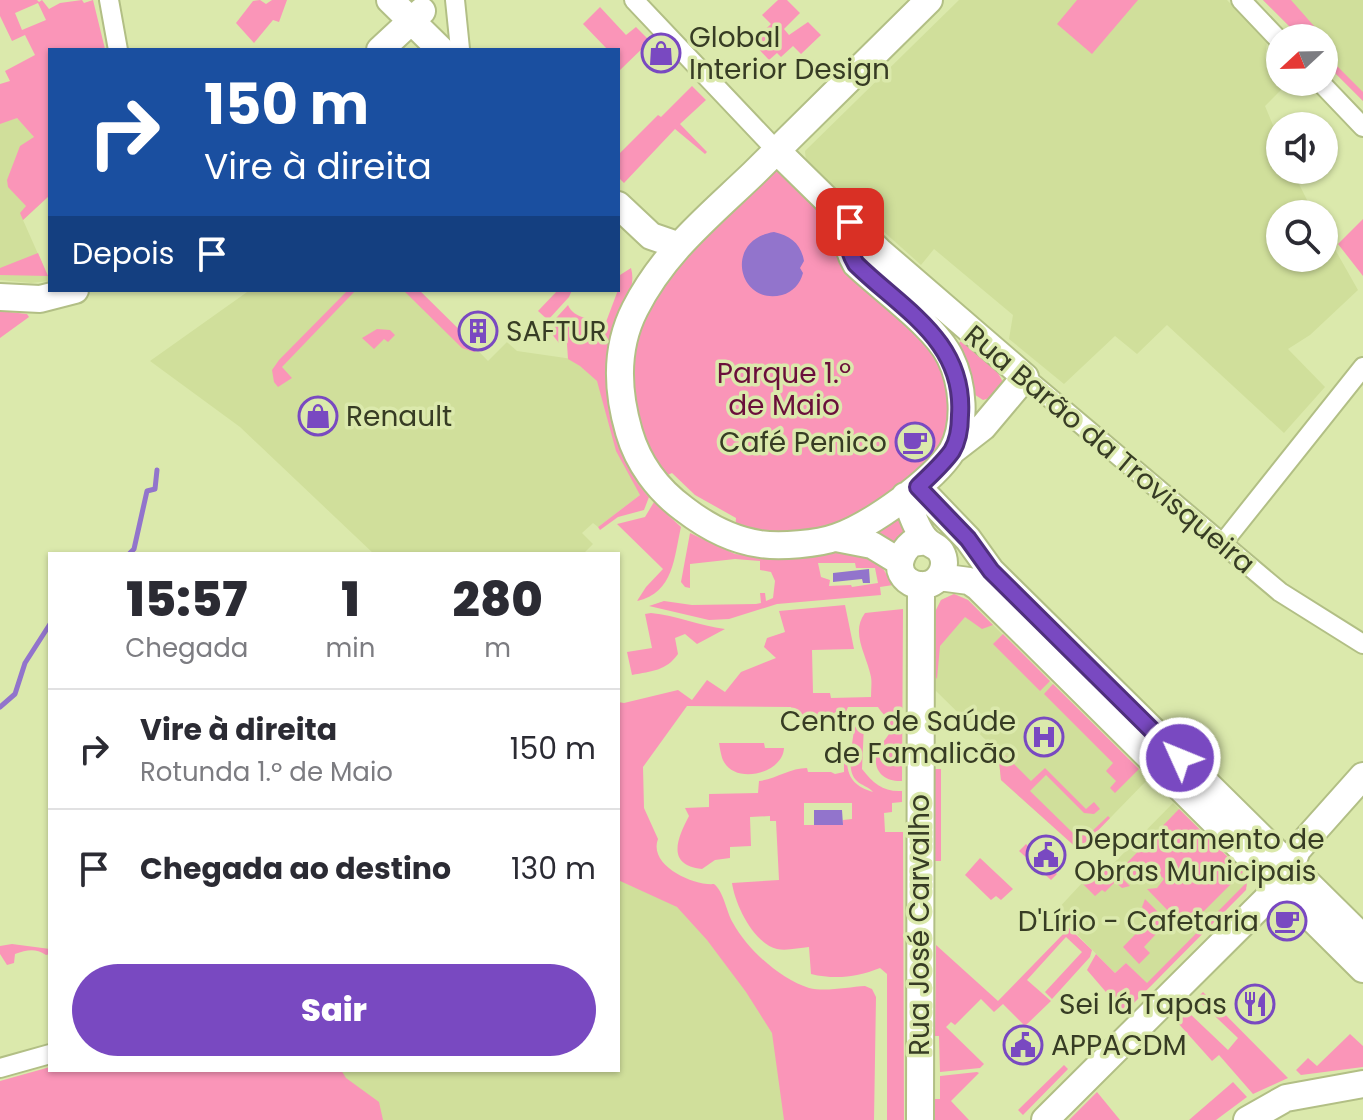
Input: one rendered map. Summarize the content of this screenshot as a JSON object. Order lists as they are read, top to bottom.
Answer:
{
  "streets": {
    "main road": ["Rua Barão da Trovisqueira", "Rua José Carvalho"]
  },
  "parks": ["Parque 1.º de Maio"],
  "places": {
    "shop": ["Global Interior Design", "Renault"],
    "building": ["SAFTUR"],
    "cafe": ["Café Penico", "D'Lírio - Cafetaria"],
    "hospital": ["Centro de Saúde de Famalicão"],
    "public building": ["Departamento de Obras Municipais", "APPACDM"],
    "restaurant": ["Sei lá Tapas"]
  },
  "north": "left",
  "page": {
    "turn": ["150 m", "Vire à direita"],
    "then": "Depois",
    "eta": [
      "15:57",
      "Chegada",
      "1",
      "min",
      "280",
      "m"
    ],
    "list": [
      {
        "name": "Vire à direita",
        "note": "Rotunda 1.º de Maio",
        "value": "150 m"
      },
      {
        "name": "Chegada ao destino",
        "value": "130 m"
      }
    ],
    "buttons": "Sair"
  }
}
